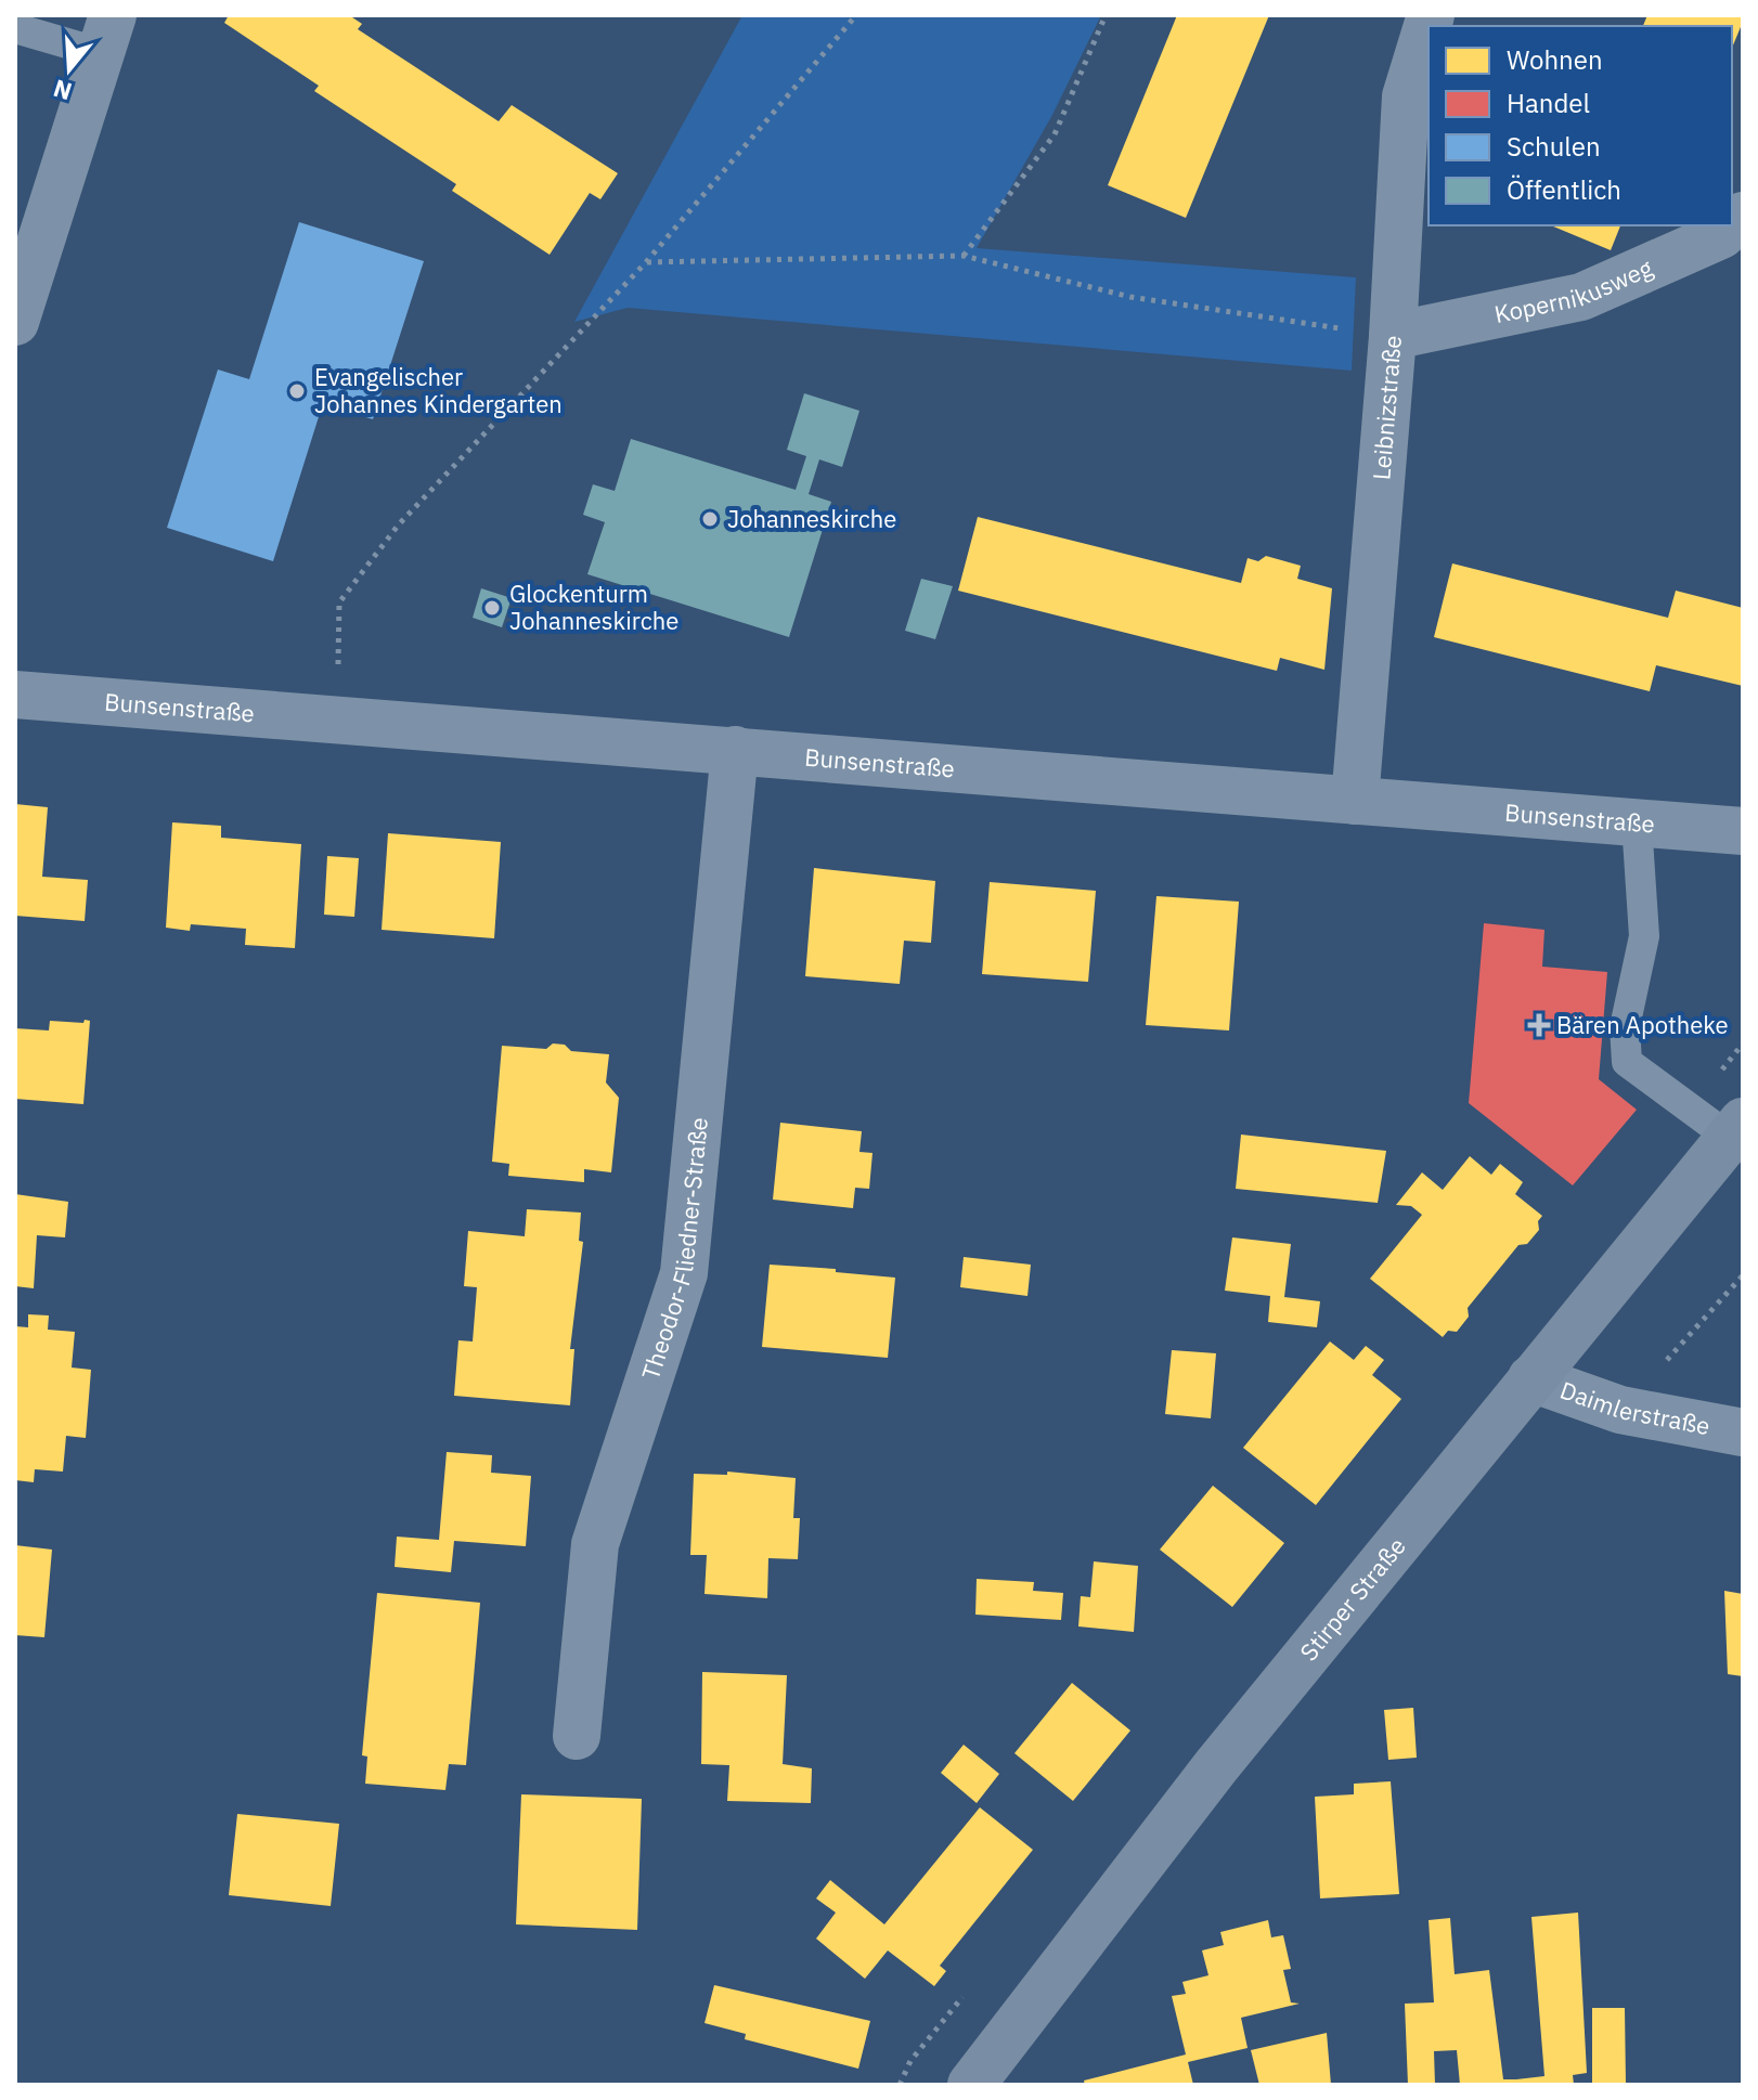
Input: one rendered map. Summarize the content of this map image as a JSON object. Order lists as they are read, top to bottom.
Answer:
{
  "streets": {
    "main road": ["Stirper Straße"],
    "street": [
      "Kopernikusweg",
      "Leibnizstraße",
      "Bunsenstraße",
      "Theodor-Fliedner-Straße",
      "Daimlerstraße"
    ]
  },
  "crossings": [
    ["Kopernikusweg", "Leibnizstraße"],
    ["Leibnizstraße", "Bunsenstraße"],
    ["Bunsenstraße", "Theodor-Fliedner-Straße"],
    ["Daimlerstraße", "Stirper Straße"]
  ],
  "places": {
    "other": ["Evangelischer Johannes Kindergarten", "Johanneskirche", "Glockenturm Johanneskirche"],
    "health": ["Bären Apotheke"]
  },
  "legend": [
    "Wohnen",
    "Handel",
    "Schulen",
    "Öffentlich"
  ],
  "north": "bottom"
}
